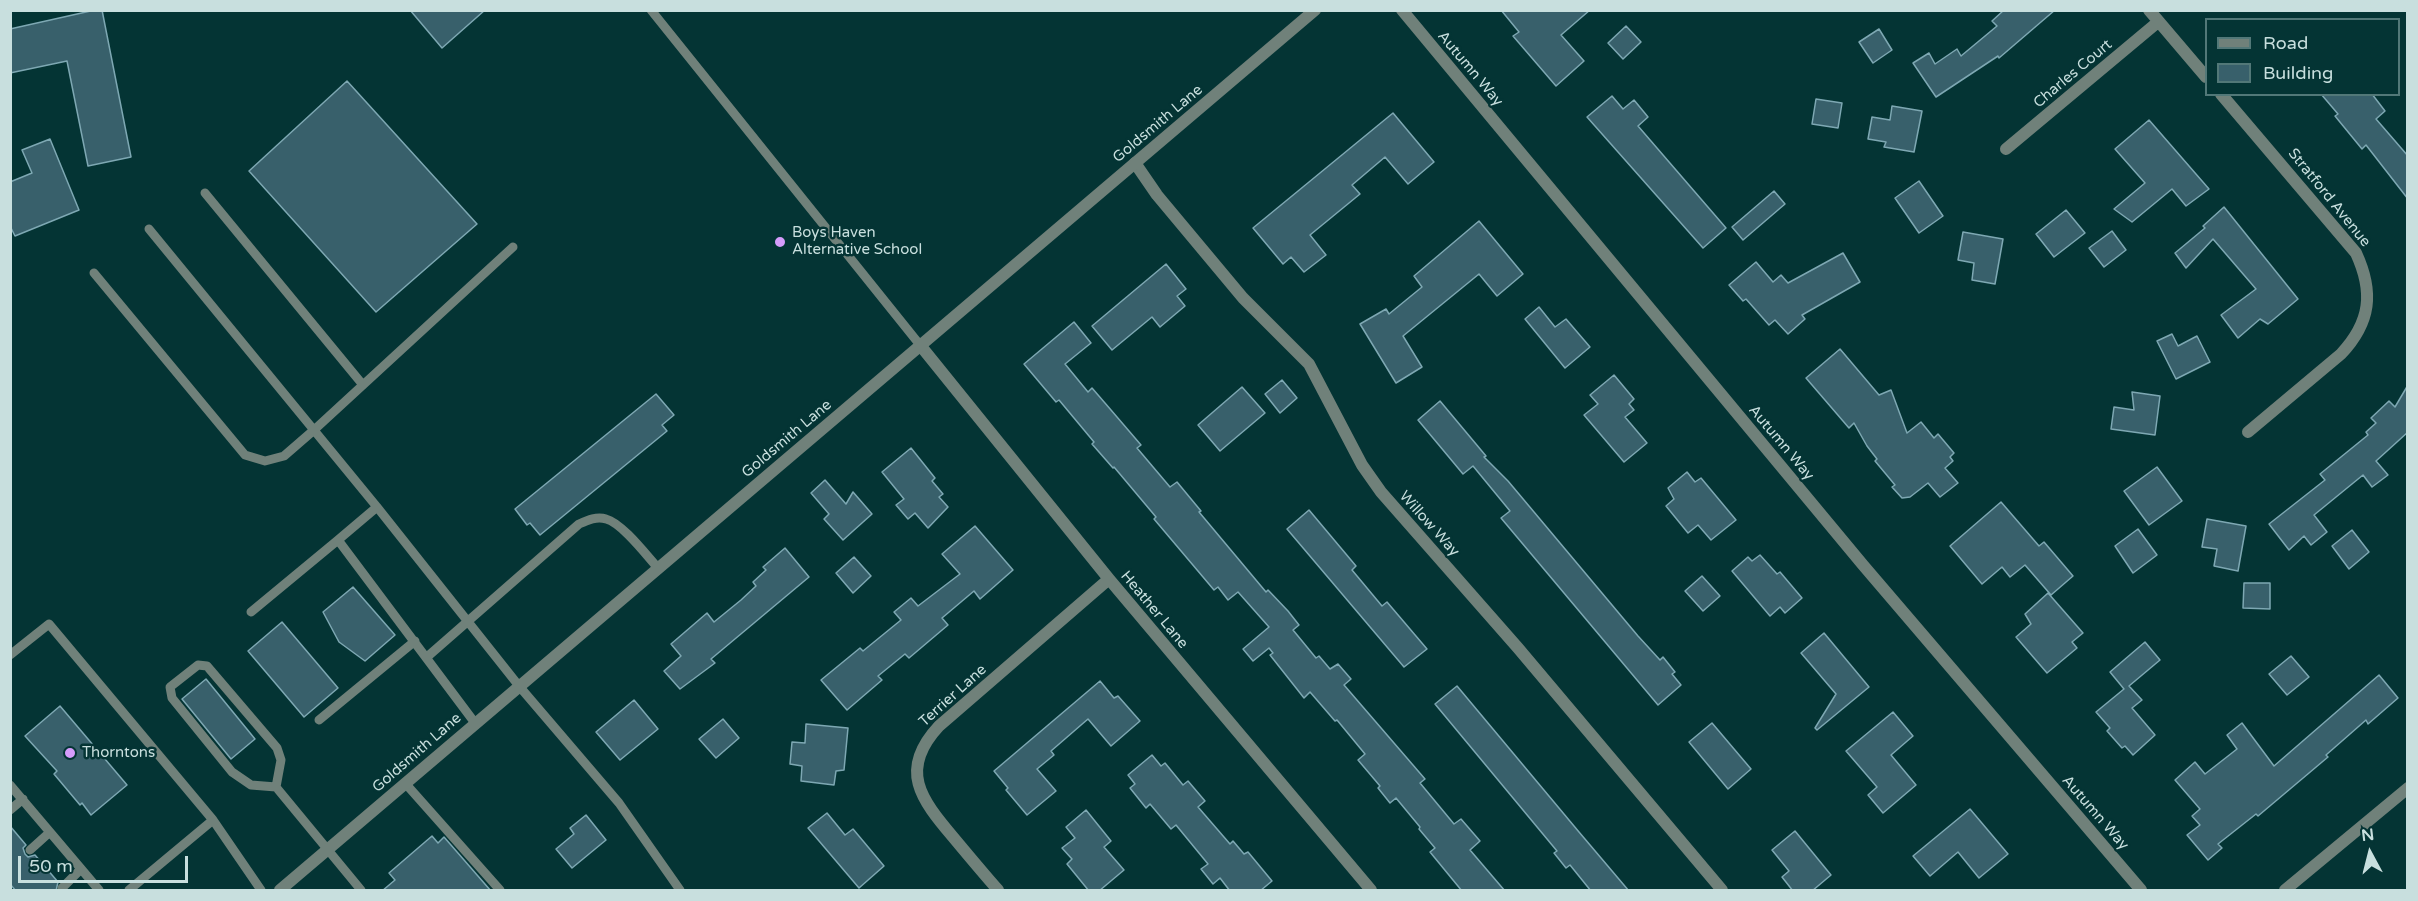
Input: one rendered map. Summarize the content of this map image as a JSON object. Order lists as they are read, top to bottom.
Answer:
{
  "streets": {
    "street": [
      "Autumn Way",
      "Charles Court",
      "Goldsmith Lane",
      "Stratford Avenue",
      "Willow Way",
      "Heather Lane",
      "Terrier Lane"
    ]
  },
  "crossings": [
    ["Goldsmith Lane", "Willow Way"],
    ["Goldsmith Lane", "Heather Lane"],
    ["Heather Lane", "Terrier Lane"]
  ],
  "places": ["Boys Haven Alternative School", "Thorntons"],
  "legend": ["Road", "Building"],
  "scale_bar": "50 m",
  "north": "top"
}
